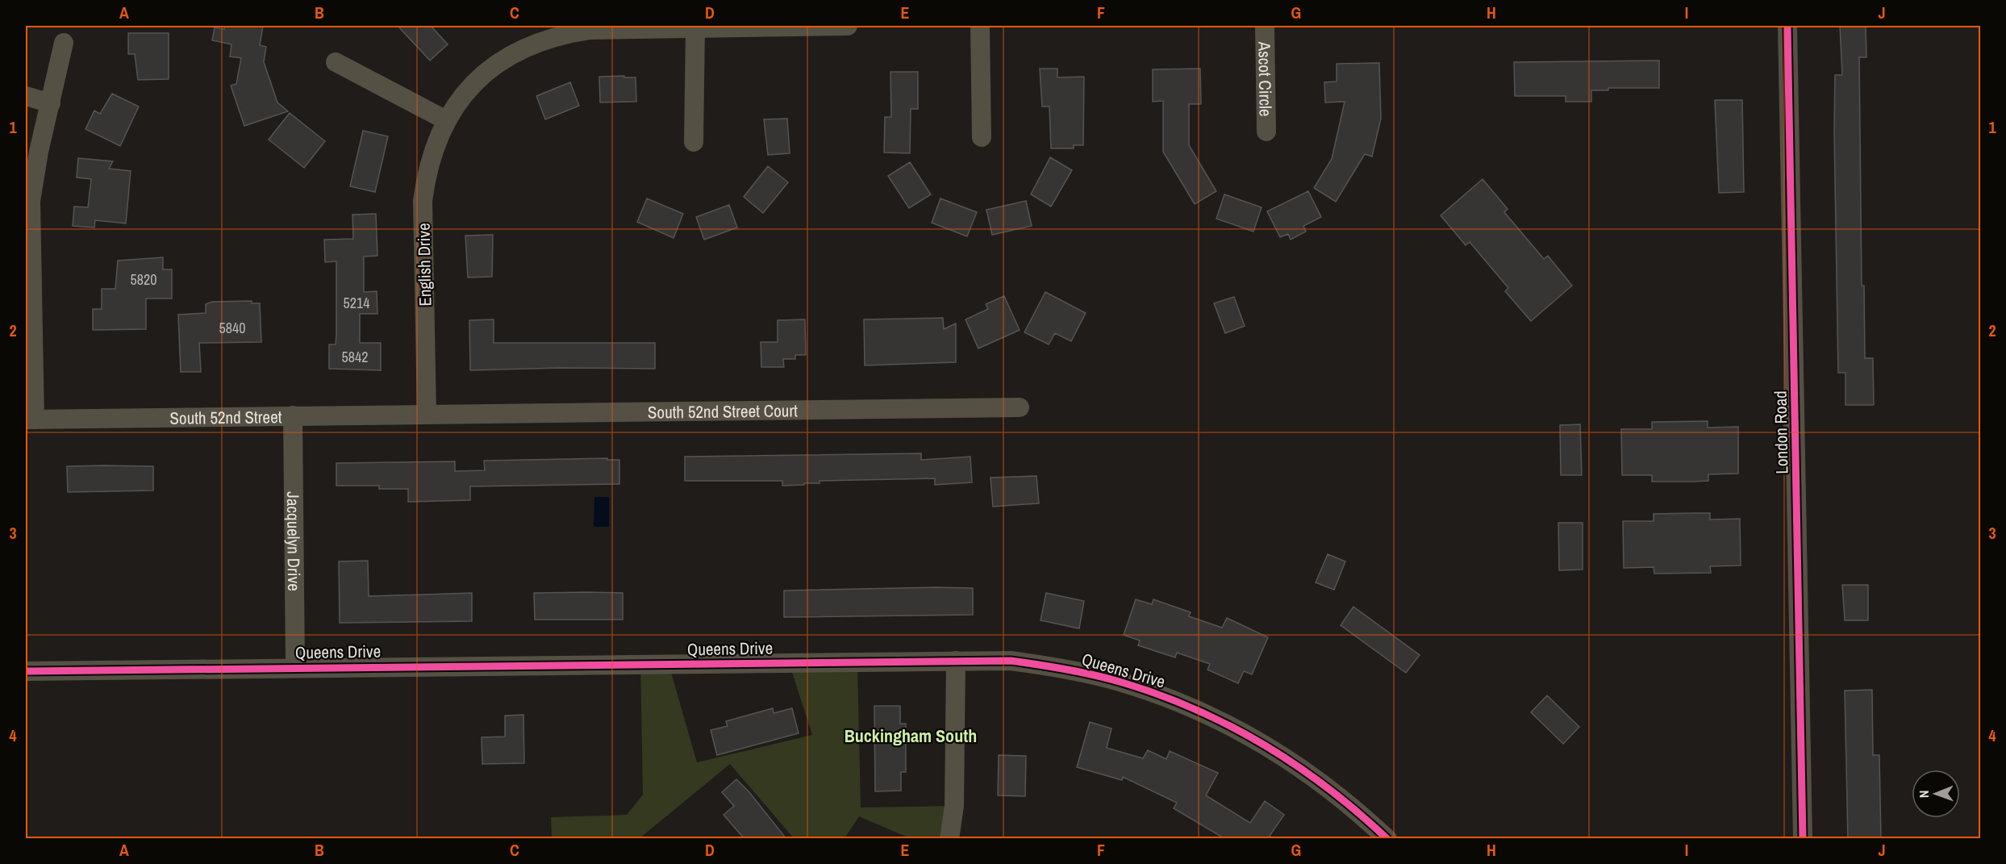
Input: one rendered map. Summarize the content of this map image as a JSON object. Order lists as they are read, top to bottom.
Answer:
{
  "streets": {
    "street": [
      "Ascot Circle",
      "English Drive",
      "South 52nd Street Court",
      "South 52nd Street",
      "London Road",
      "Jacquelyn Drive",
      "Queens Drive"
    ]
  },
  "crossings": [
    ["English Drive", "South 52nd Street Court"],
    ["English Drive", "South 52nd Street"],
    ["South 52nd Street Court", "South 52nd Street"],
    ["South 52nd Street", "Jacquelyn Drive"],
    ["Jacquelyn Drive", "Queens Drive"]
  ],
  "districts": ["Buckingham South"],
  "house_numbers": [
    "5820",
    "5214",
    "5840",
    "5842"
  ],
  "north": "left",
  "grid": {
    "columns": [
      "A",
      "B",
      "C",
      "D",
      "E",
      "F",
      "G",
      "H",
      "I",
      "J"
    ],
    "rows": [
      "1",
      "2",
      "3",
      "4"
    ]
  }
}
